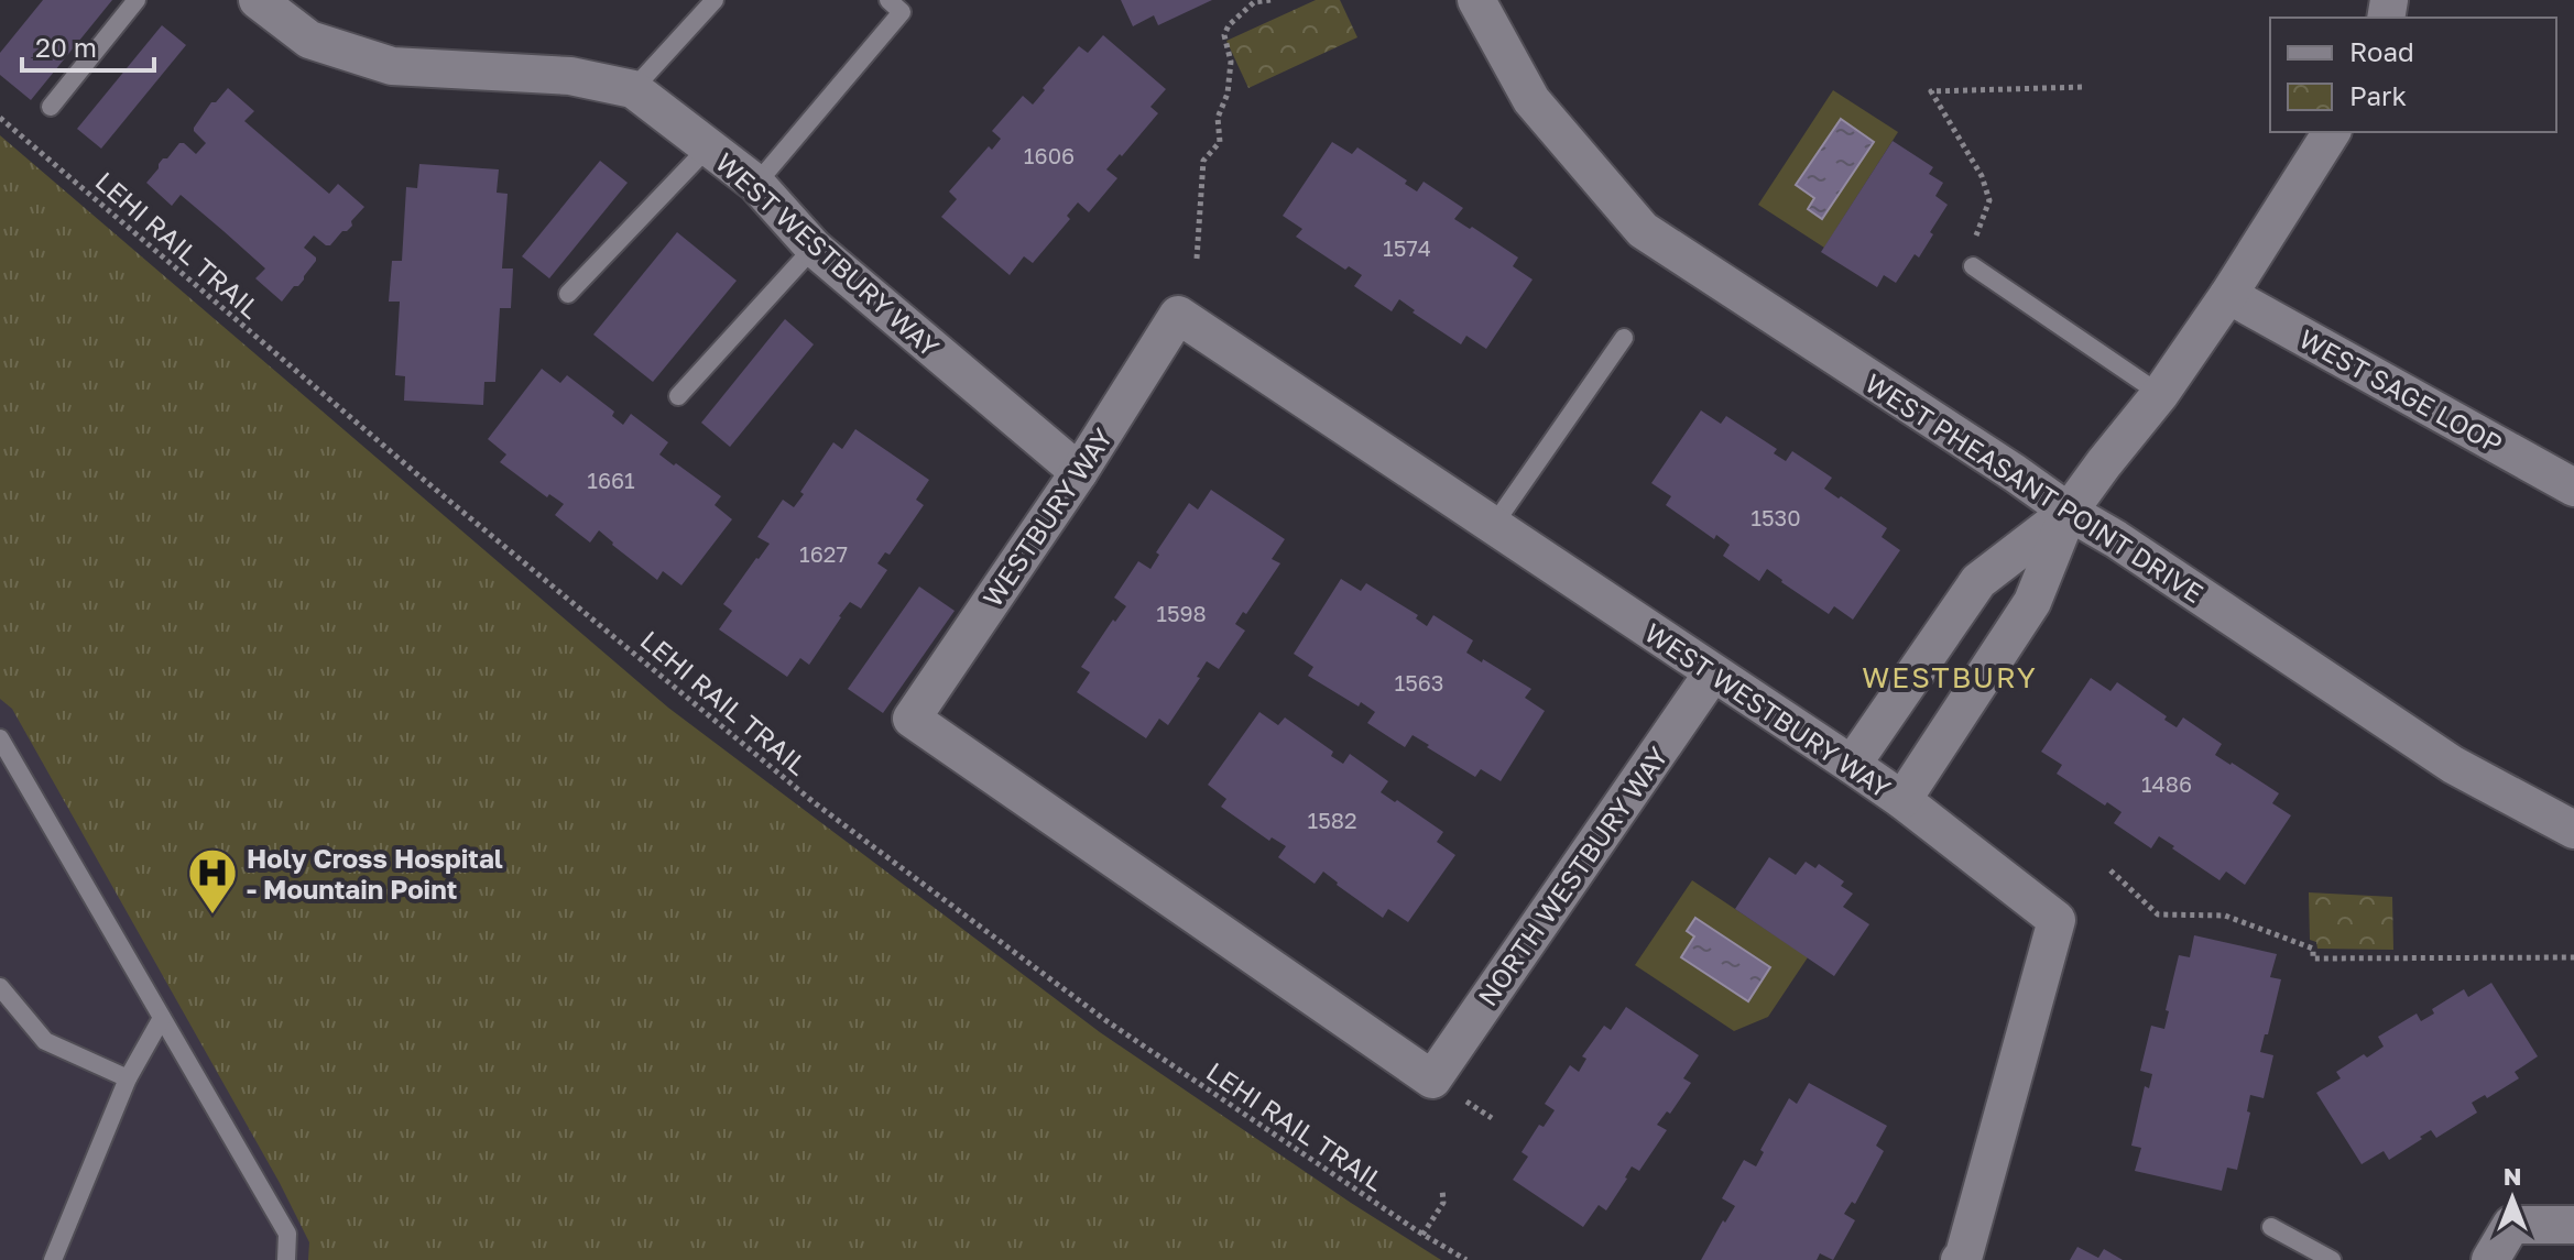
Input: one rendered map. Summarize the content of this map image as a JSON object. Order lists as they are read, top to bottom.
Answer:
{
  "streets": {
    "street": [
      "WEST WESTBURY WAY",
      "WEST SAGE LOOP",
      "WEST PHEASANT POINT DRIVE",
      "WESTBURY WAY",
      "NORTH WESTBURY WAY"
    ],
    "path": ["LEHI RAIL TRAIL"]
  },
  "crossings": [
    ["WEST WESTBURY WAY", "WESTBURY WAY"],
    ["WEST WESTBURY WAY", "NORTH WESTBURY WAY"],
    ["WESTBURY WAY", "NORTH WESTBURY WAY"]
  ],
  "districts": ["WESTBURY"],
  "places": {
    "hospital": ["Holy Cross Hospital - Mountain Point"]
  },
  "house_numbers": [
    "1606",
    "1574",
    "1661",
    "1530",
    "1627",
    "1598",
    "1563",
    "1486",
    "1582"
  ],
  "legend": ["Road", "Park"],
  "scale_bar": "20 m",
  "north": "top"
}
